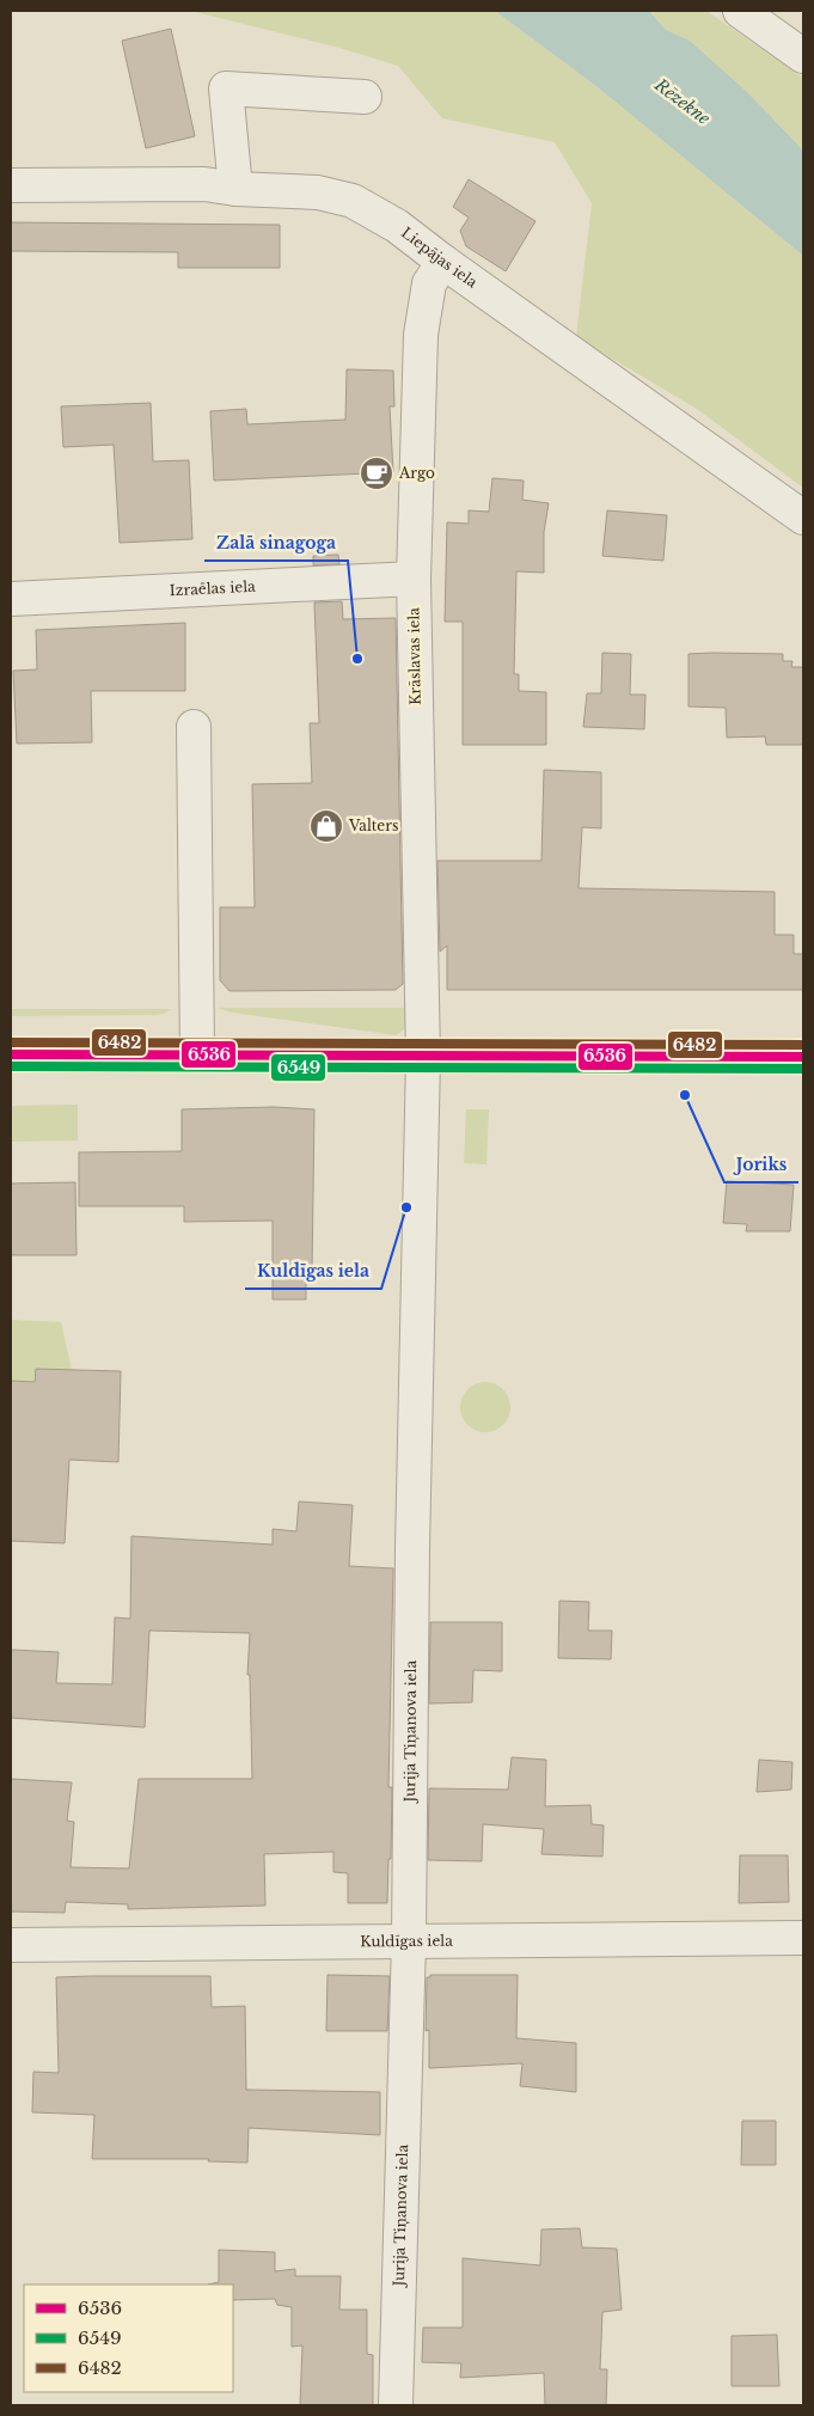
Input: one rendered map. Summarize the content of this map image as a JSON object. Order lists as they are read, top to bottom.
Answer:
{
  "streets": {
    "street": [
      "Liepājas iela",
      "Izraēlas iela",
      "Krāslavas iela",
      "Jurija Tiņanova iela",
      "Kuldīgas iela"
    ]
  },
  "crossings": [
    ["Liepājas iela", "Krāslavas iela"],
    ["Izraēlas iela", "Krāslavas iela"],
    ["Krāslavas iela", "Jurija Tiņanova iela"],
    ["Jurija Tiņanova iela", "Kuldīgas iela"]
  ],
  "water": ["Rēzekne"],
  "places": {
    "cafe": ["Argo"],
    "other": ["Zalā sinagoga", "Joriks", "Kuldīgas iela"],
    "shop": ["Valters"]
  },
  "lines": ["transit line 6482", "transit line 6536", "transit line 6549"],
  "legend": ["6536", "6549", "6482"]
}
